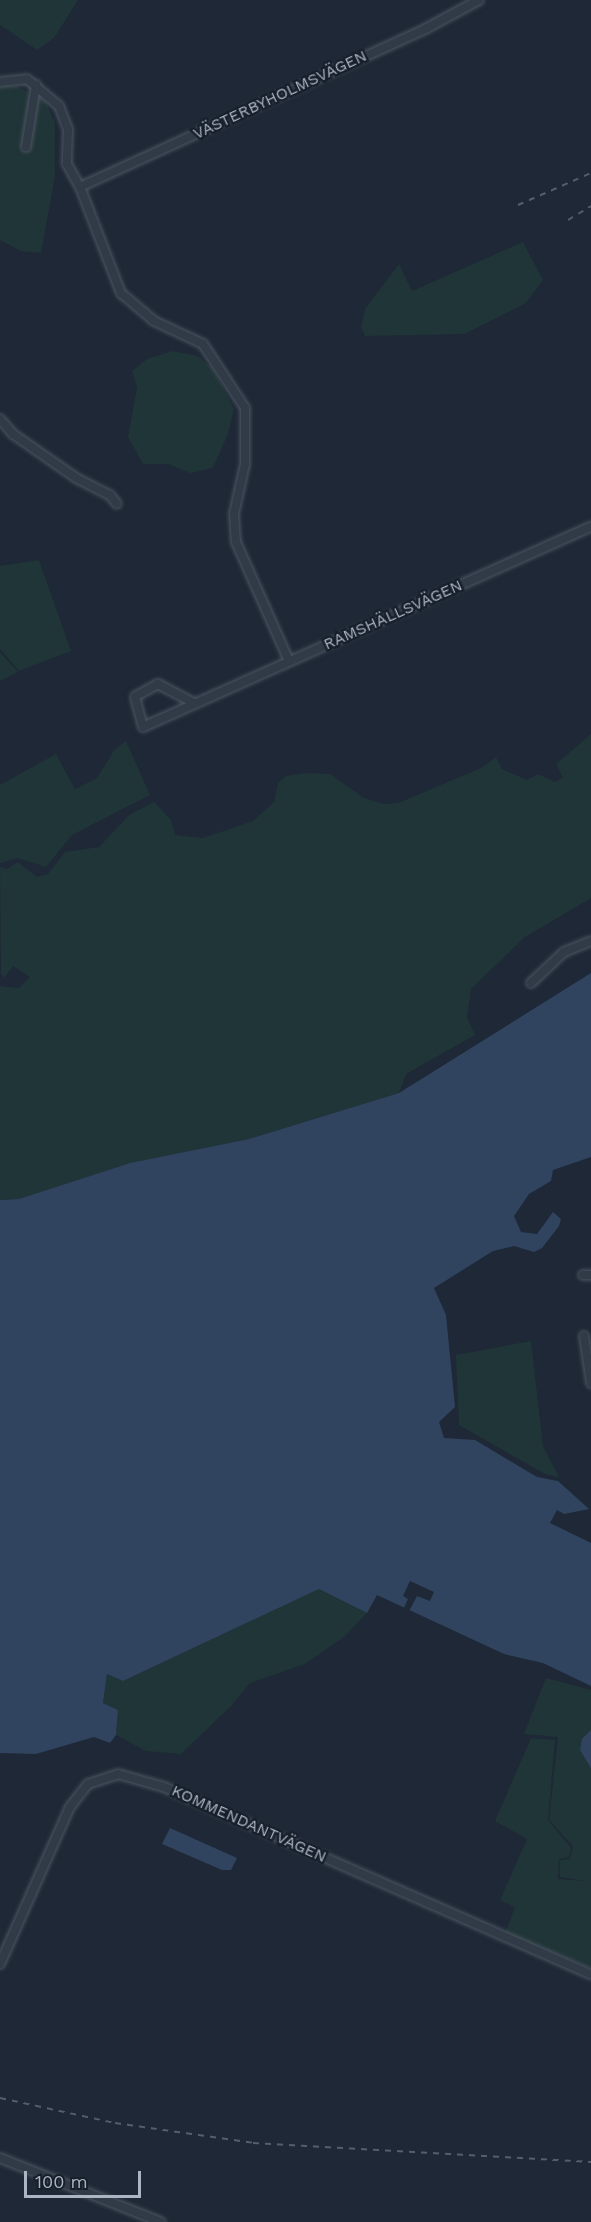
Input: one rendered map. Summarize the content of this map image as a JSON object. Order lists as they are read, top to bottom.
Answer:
{
  "streets": {
    "street": ["VÄSTERBYHOLMSVÄGEN", "RAMSHÄLLSVÄGEN", "KOMMENDANTVÄGEN"]
  },
  "scale_bar": "100 m"
}
